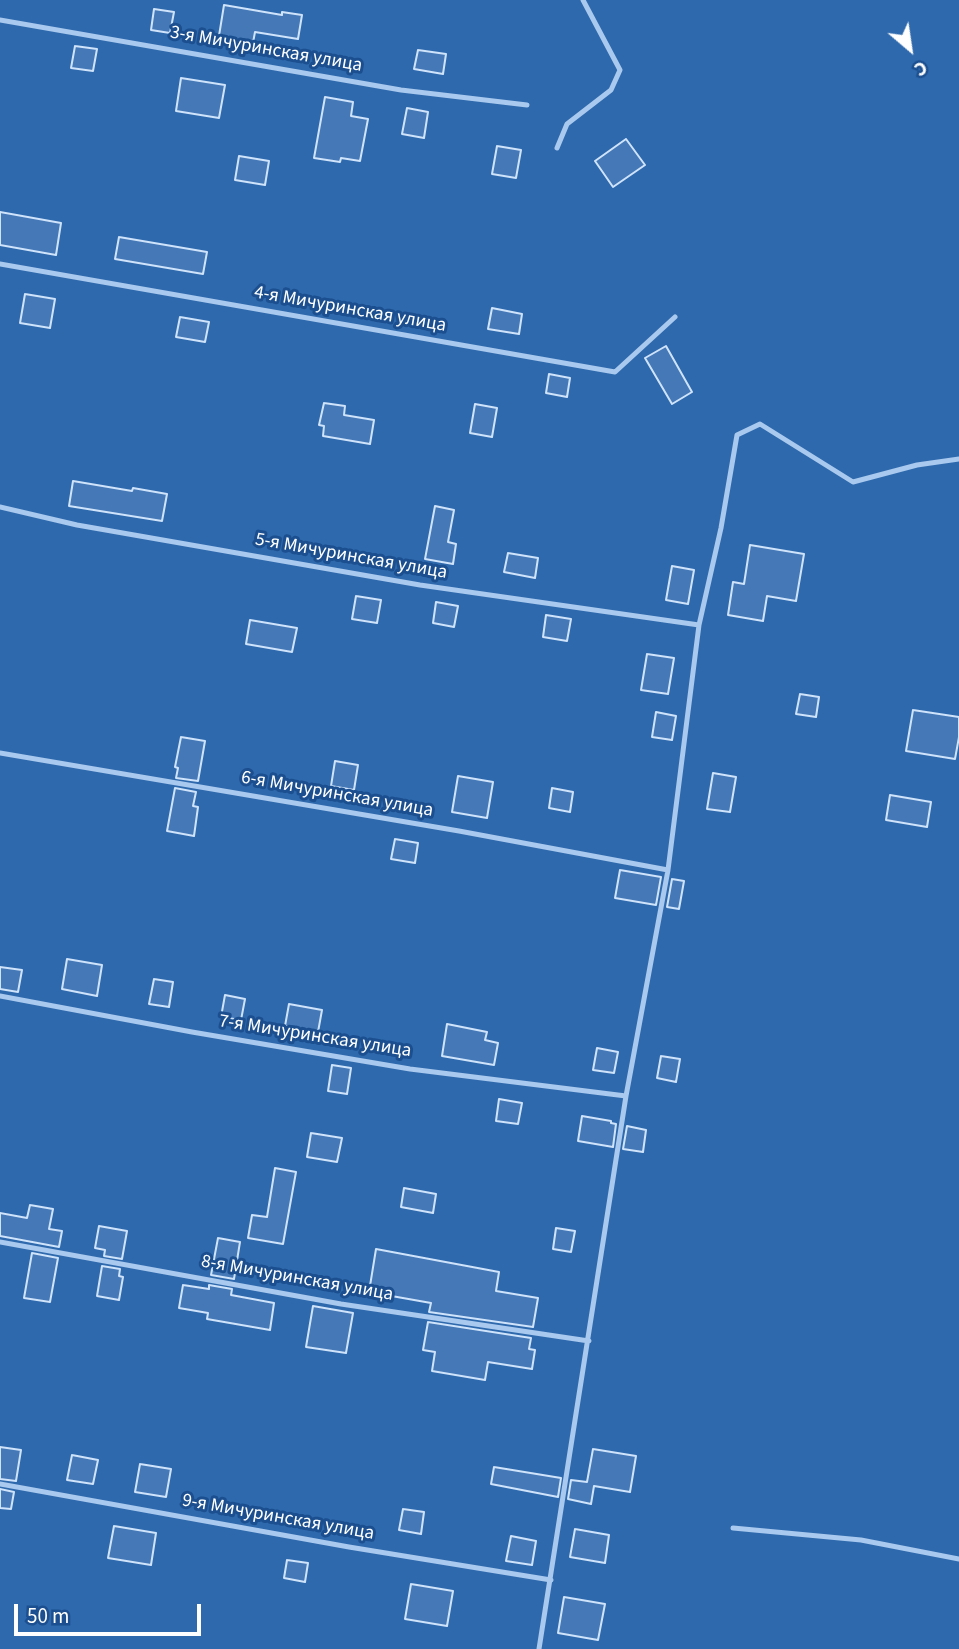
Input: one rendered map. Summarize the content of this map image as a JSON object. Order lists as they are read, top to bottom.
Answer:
{
  "streets": {
    "lane": [
      "3-я Мичуринская улица",
      "4-я Мичуринская улица",
      "5-я Мичуринская улица",
      "6-я Мичуринская улица",
      "7-я Мичуринская улица",
      "8-я Мичуринская улица",
      "9-я Мичуринская улица"
    ]
  },
  "scale_bar": "50 m",
  "north": "bottom right"
}
